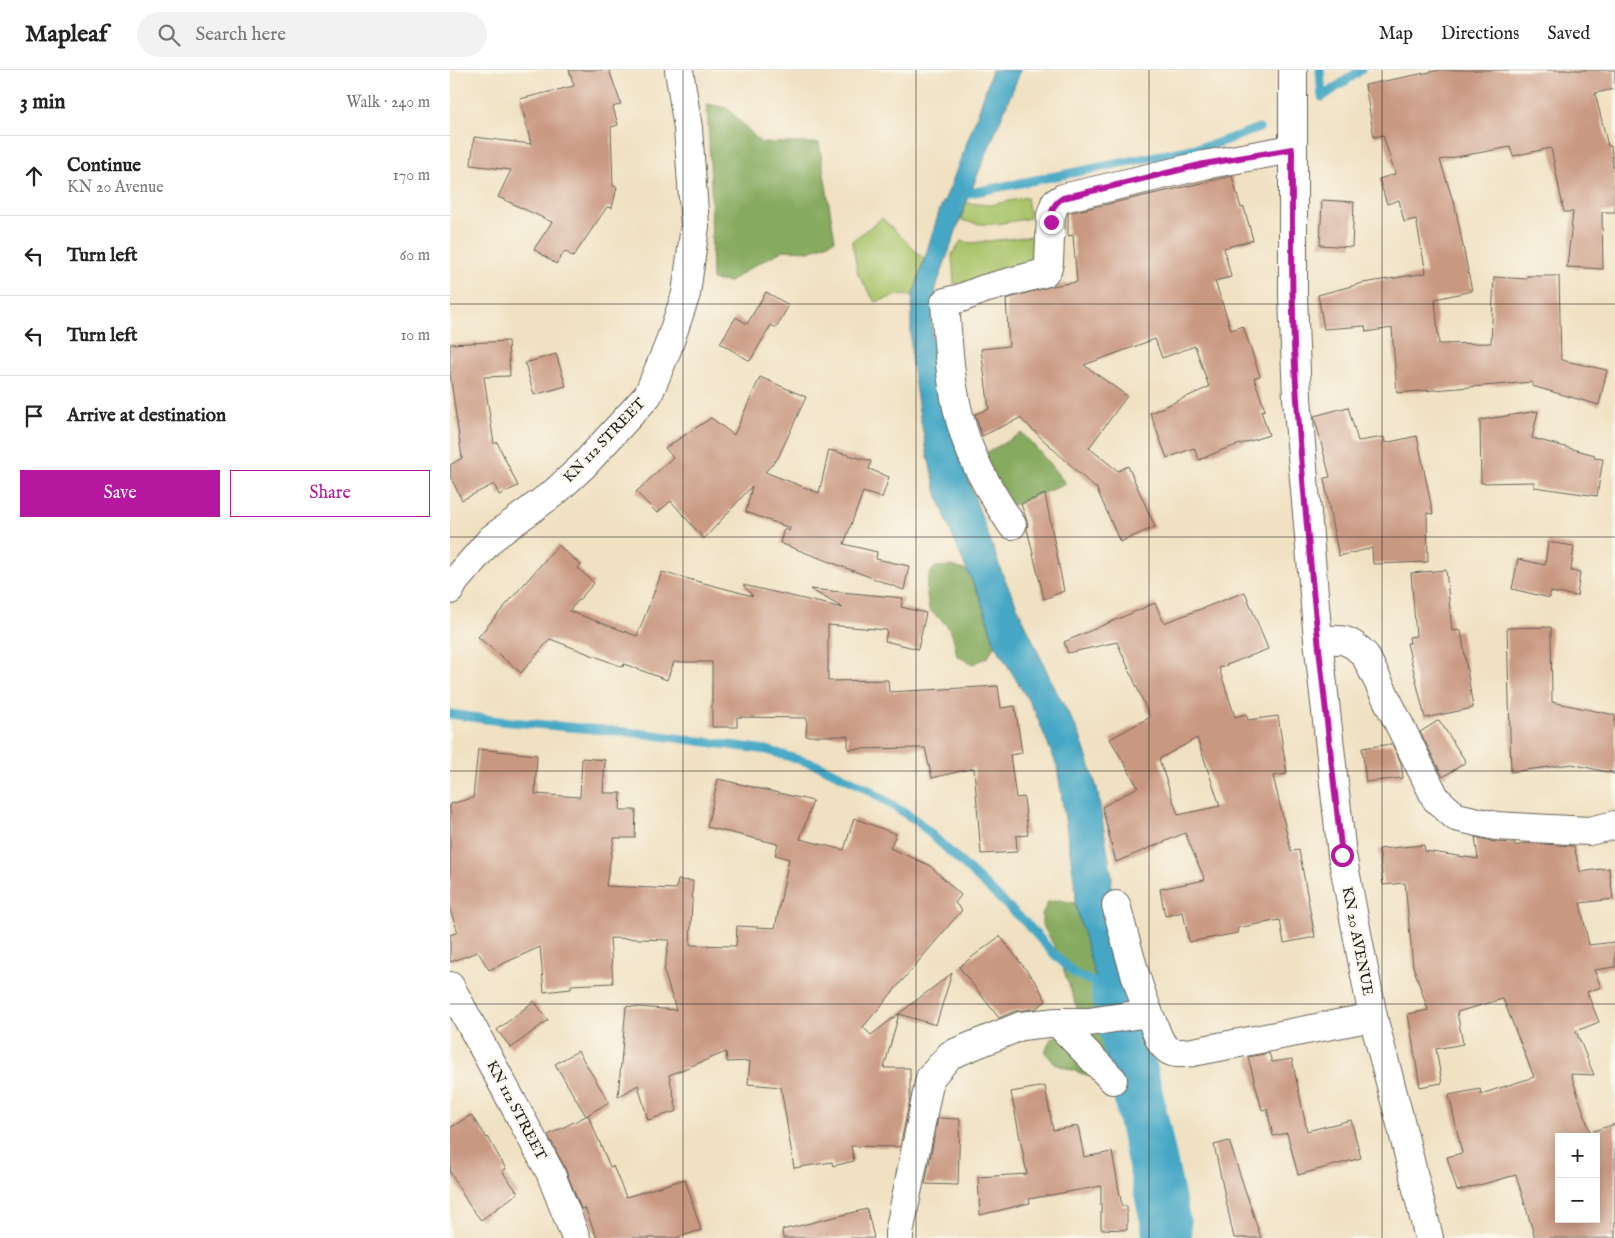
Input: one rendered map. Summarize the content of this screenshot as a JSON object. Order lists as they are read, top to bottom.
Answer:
{
  "streets": {
    "street": ["KN 112 STREET", "KN 20 AVENUE"]
  },
  "page": {
    "header": "Mapleaf",
    "search": "Search here",
    "nav": ["Map", "Directions", "Saved"],
    "heading": ["3 min", "Walk · 240 m"],
    "list": [
      ["Continue", "KN 20 Avenue", "170 m"],
      ["Turn left", "60 m"],
      ["Turn left", "10 m"],
      "Arrive at destination"
    ],
    "buttons": ["Save", "Share"],
    "map_buttons": ["+", "−"]
  }
}
